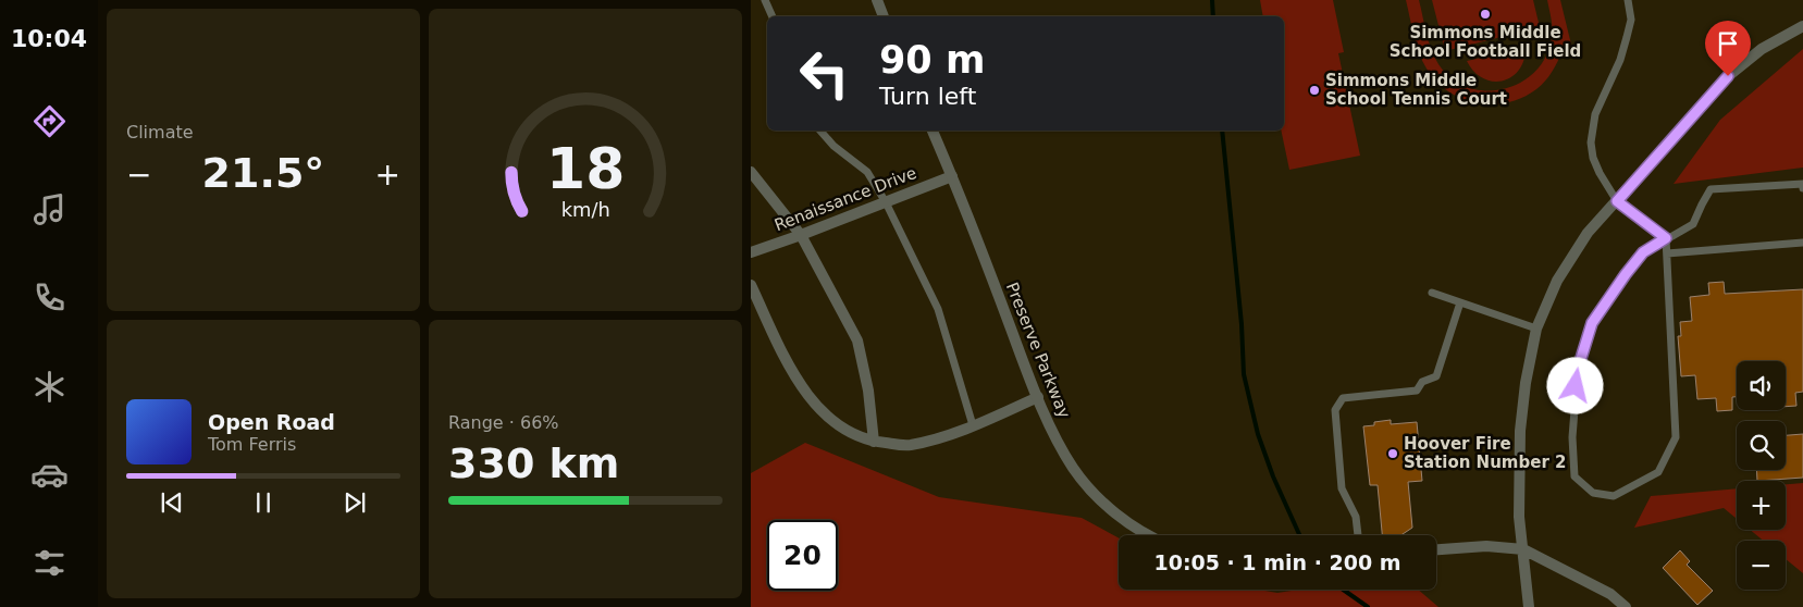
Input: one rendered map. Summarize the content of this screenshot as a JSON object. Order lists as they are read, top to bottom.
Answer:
{
  "streets": {
    "street": ["Renaissance Drive", "Preserve Parkway"]
  },
  "crossings": [
    ["Renaissance Drive", "Preserve Parkway"]
  ],
  "places": ["Simmons Middle School Football Field", "Simmons Middle School Tennis Court", "Hoover Fire Station Number 2"],
  "page": {
    "tabs": "10:04",
    "tile": [
      "Climate",
      ["Range · 66%", "330 km"]
    ],
    "turn": ["90 m", "Turn left"],
    "heat": ["−", "21.5°", "+"],
    "map_buttons": ["+", "−"],
    "song": ["Open Road", "Tom Ferris"],
    "limit": "20",
    "trip": "10:05 · 1 min · 200 m",
    "gauge": ["18", "km/h"]
  }
}
